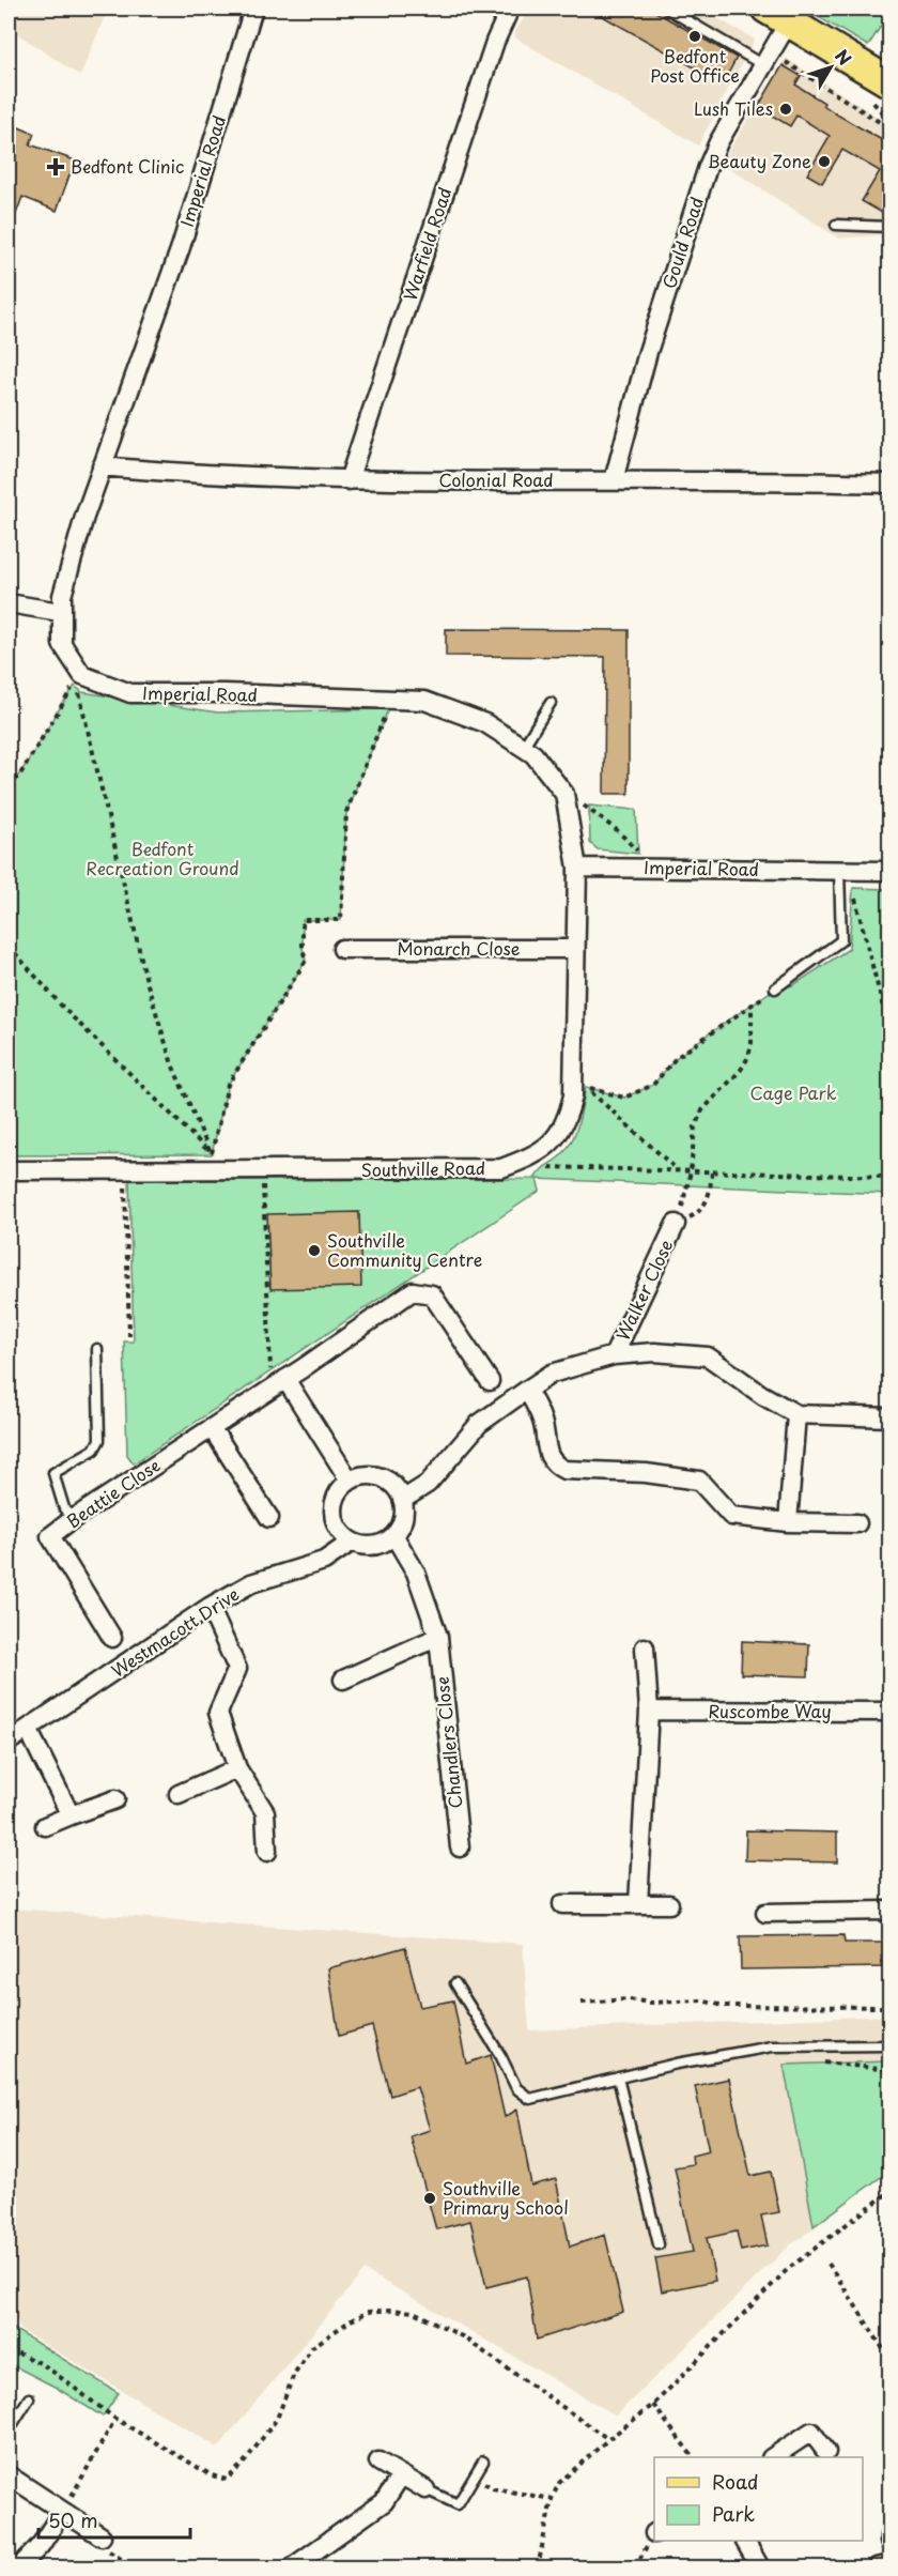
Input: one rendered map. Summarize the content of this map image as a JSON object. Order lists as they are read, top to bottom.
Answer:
{
  "streets": {
    "street": [
      "Imperial Road",
      "Gould Road",
      "Warfield Road",
      "Colonial Road",
      "Monarch Close",
      "Southville Road",
      "Walker Close",
      "Beattie Close",
      "Westmacott Drive",
      "Ruscombe Way",
      "Chandlers Close"
    ]
  },
  "crossings": [
    ["Imperial Road", "Colonial Road"],
    ["Imperial Road", "Southville Road"],
    ["Gould Road", "Colonial Road"],
    ["Warfield Road", "Colonial Road"],
    ["Monarch Close", "Southville Road"],
    ["Westmacott Drive", "Chandlers Close"]
  ],
  "parks": ["Bedfont Recreation Ground", "Cage Park"],
  "places": {
    "other": [
      "Bedfont Post Office",
      "Lush Tiles",
      "Beauty Zone",
      "Southville Community Centre",
      "Southville Primary School"
    ],
    "health": ["Bedfont Clinic"]
  },
  "legend": ["Road", "Park"],
  "scale_bar": "50 m",
  "north": "top right"
}
